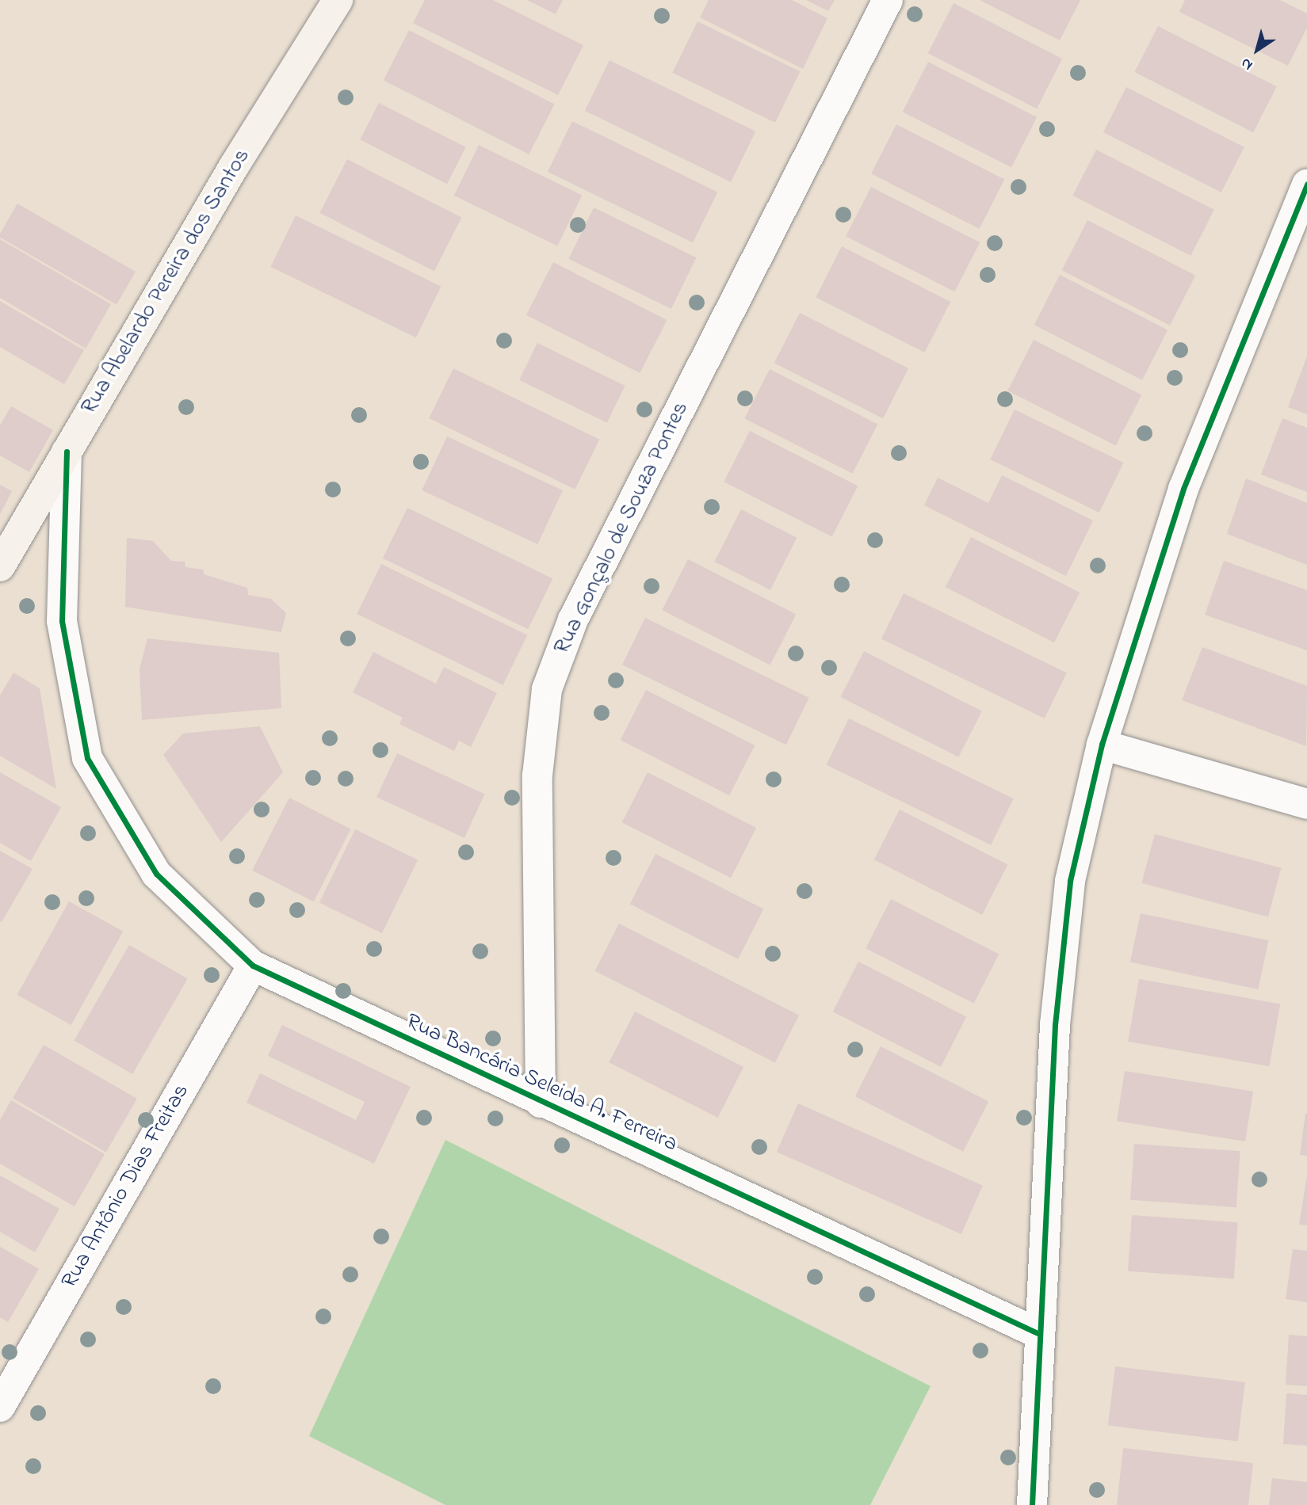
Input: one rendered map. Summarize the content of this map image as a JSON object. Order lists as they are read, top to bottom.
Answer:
{
  "streets": {
    "main road": ["Rua Abelardo Pereira dos Santos"],
    "street": ["Rua Gonçalo de Souza Pontes", "Rua Bancária Seleida A. Ferreira", "Rua Antônio Dias Freitas"]
  },
  "crossings": [
    ["Rua Abelardo Pereira dos Santos", "Rua Bancária Seleida A. Ferreira"],
    ["Rua Gonçalo de Souza Pontes", "Rua Bancária Seleida A. Ferreira"],
    ["Rua Bancária Seleida A. Ferreira", "Rua Antônio Dias Freitas"]
  ],
  "north": "bottom left"
}
